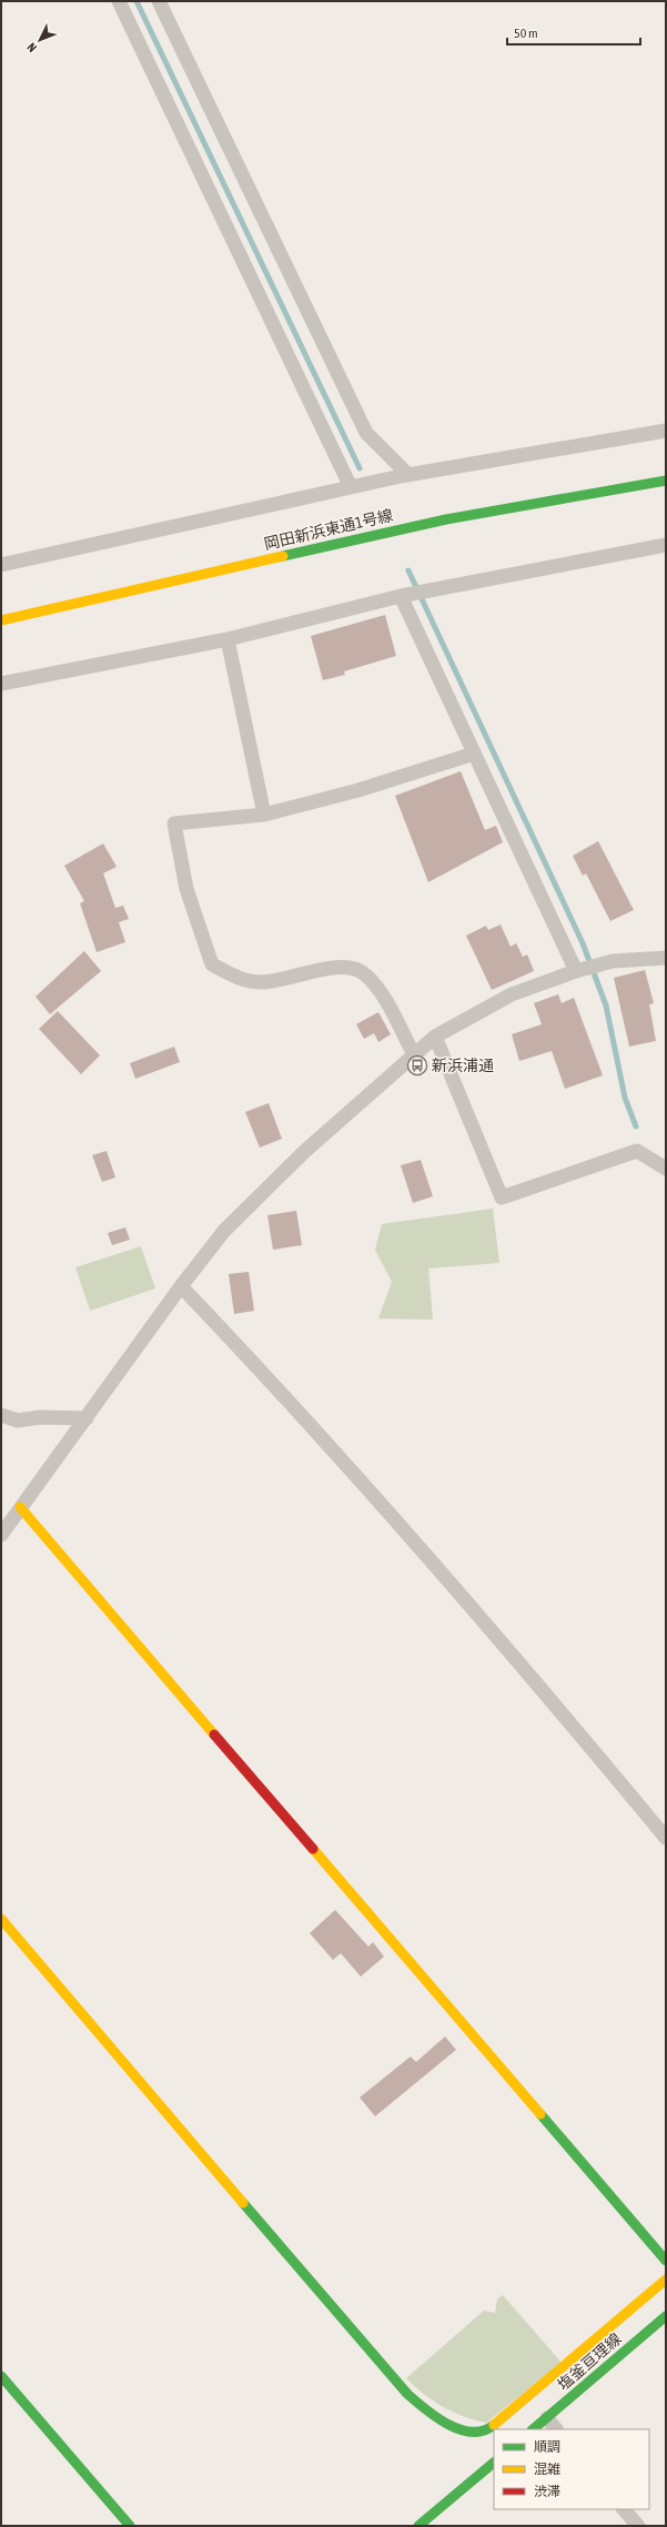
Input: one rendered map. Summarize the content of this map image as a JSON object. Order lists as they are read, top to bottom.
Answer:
{
  "streets": {
    "street": ["岡田新浜東通1号線", "塩釜亘理線"]
  },
  "places": {
    "bus stop": ["新浜浦通"]
  },
  "legend": ["順調", "混雑", "渋滞"],
  "scale_bar": "50 m",
  "north": "bottom left"
}
